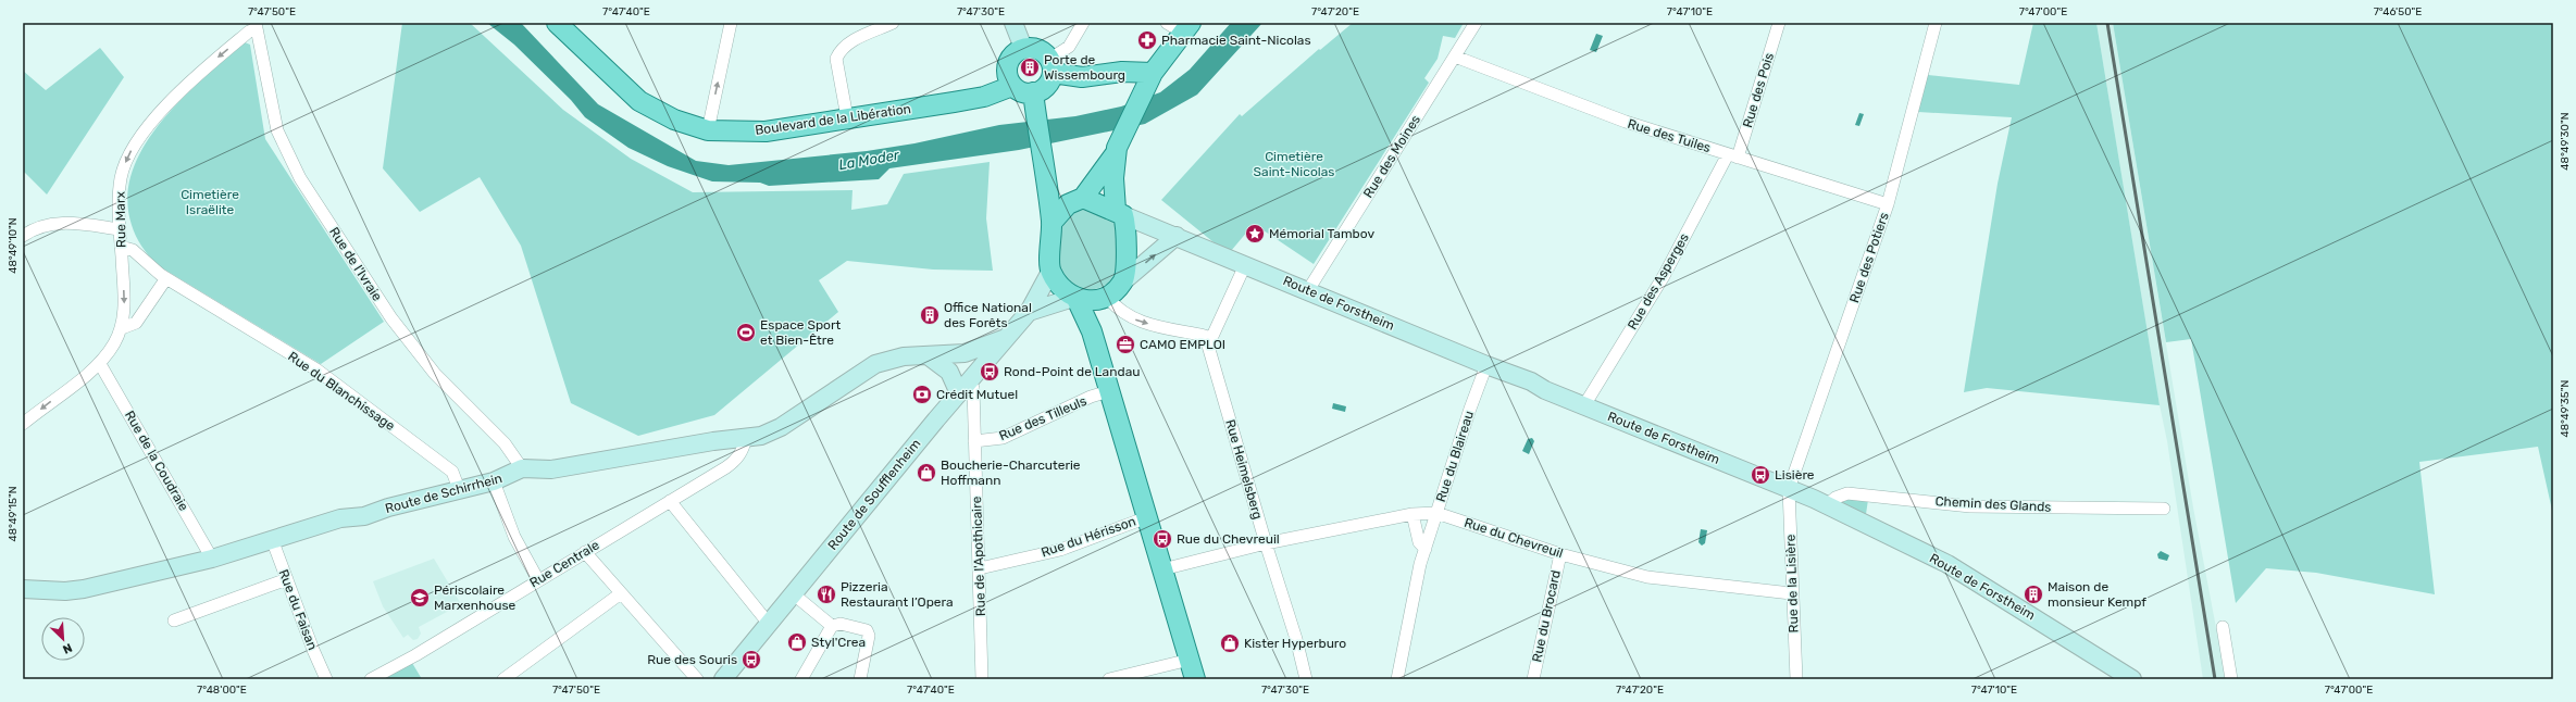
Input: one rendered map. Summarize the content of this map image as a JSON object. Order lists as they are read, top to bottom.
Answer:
{
  "streets": {
    "main road": ["Boulevard de la Libération"],
    "street": [
      "Rue des Pois",
      "Rue des Tuiles",
      "Rue des Moines",
      "Rue Marx",
      "Rue des Potiers",
      "Rue de l'Ivraie",
      "Rue des Asperges",
      "Route de Forstheim",
      "Rue du Blanchissage",
      "Rue des Tilleuls",
      "Rue du Blaireau",
      "Rue de la Coudraie",
      "Rue Heimelsberg",
      "Route de Schirrhein",
      "Route de Soufflenheim",
      "Chemin des Glands",
      "Rue du Hérisson",
      "Rue du Chevreuil",
      "Rue de l'Apothicaire",
      "Rue Centrale",
      "Rue de la Lisière",
      "Rue du Faisan",
      "Rue du Brocard"
    ]
  },
  "crossings": [
    ["Rue des Pois", "Rue des Tuiles"],
    ["Rue des Pois", "Rue des Asperges"],
    ["Rue des Tuiles", "Rue des Moines"],
    ["Rue des Tuiles", "Rue des Potiers"],
    ["Rue des Tuiles", "Rue des Asperges"],
    ["Rue des Moines", "Route de Forstheim"],
    ["Rue Marx", "Rue de l'Ivraie"],
    ["Rue Marx", "Rue du Blanchissage"],
    ["Rue Marx", "Rue de la Coudraie"],
    ["Rue des Potiers", "Route de Forstheim"],
    ["Rue des Potiers", "Rue de la Lisière"],
    ["Rue de l'Ivraie", "Route de Schirrhein"],
    ["Rue des Asperges", "Route de Forstheim"],
    ["Route de Forstheim", "Rue du Blaireau"],
    ["Route de Forstheim", "Route de Soufflenheim"],
    ["Route de Forstheim", "Chemin des Glands"],
    ["Route de Forstheim", "Rue de la Lisière"],
    ["Rue du Blanchissage", "Route de Schirrhein"],
    ["Rue des Tilleuls", "Rue de l'Apothicaire"],
    ["Rue du Blaireau", "Rue du Chevreuil"],
    ["Rue de la Coudraie", "Route de Schirrhein"],
    ["Rue Heimelsberg", "Rue du Chevreuil"],
    ["Route de Schirrhein", "Route de Soufflenheim"],
    ["Route de Schirrhein", "Rue Centrale"],
    ["Route de Schirrhein", "Rue du Faisan"],
    ["Route de Soufflenheim", "Rue de l'Apothicaire"],
    ["Rue du Hérisson", "Rue de l'Apothicaire"],
    ["Rue du Chevreuil", "Rue de la Lisière"],
    ["Rue du Chevreuil", "Rue du Brocard"]
  ],
  "one_way": ["Rue Marx"],
  "water": ["La Moder"],
  "parks": ["Cimetière Saint-Nicolas", "Cimetière Israëlite"],
  "places": {
    "pharmacy": ["Pharmacie Saint-Nicolas"],
    "building": ["Porte de Wissembourg", "Office National des Forêts", "Maison de monsieur Kempf"],
    "place": ["Mémorial Tambov"],
    "sports": ["Espace Sport et Bien-Être"],
    "office": ["CAMO EMPLOI"],
    "bus stop": [
      "Rond-Point de Landau",
      "Lisière",
      "Rue du Chevreuil",
      "Rue des Souris"
    ],
    "bank": ["Crédit Mutuel"],
    "shop": ["Boucherie-Charcuterie Hoffmann", "Styl'Crea", "Kister Hyperburo"],
    "restaurant": ["Pizzeria Restaurant l’Opera"],
    "school or university": ["Périscolaire Marxenhouse"]
  },
  "north": "bottom right",
  "coordinates": [
    "7°47'50\"E",
    "7°47'40\"E",
    "7°47'30\"E",
    "7°47'20\"E",
    "7°47'10\"E",
    "7°47'00\"E",
    "7°46'50\"E",
    "48°49'30\"N",
    "48°49'10\"N",
    "48°49'35\"N",
    "48°49'15\"N",
    "7°48'00\"E"
  ]
}
